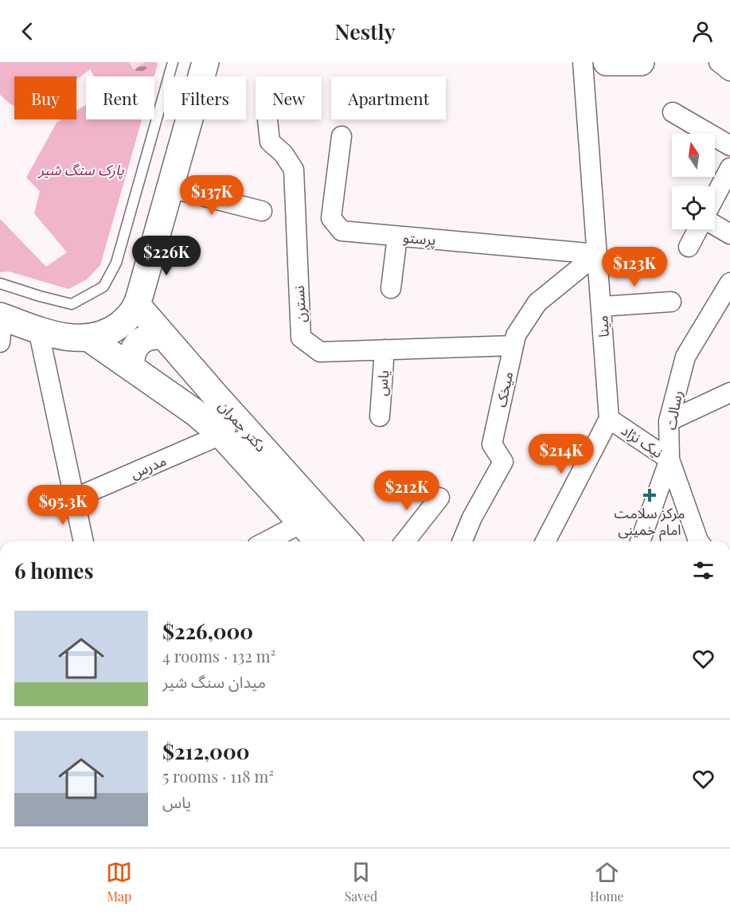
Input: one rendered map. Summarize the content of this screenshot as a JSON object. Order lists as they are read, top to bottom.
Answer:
{
  "streets": {
    "main road": ["دکتر چمران"],
    "street": [
      "پرستو",
      "نسترن",
      "مینا",
      "یاس",
      "میخک",
      "رسالت",
      "نیک نژاد",
      "مدرس"
    ]
  },
  "crossings": [
    ["پرستو", "مینا"],
    ["پرستو", "میخک"],
    ["نسترن", "یاس"],
    ["نسترن", "میخک"],
    ["مینا", "میخک"],
    ["مینا", "نیک نژاد"],
    ["رسالت", "نیک نژاد"],
    ["دکتر چمران", "مدرس"]
  ],
  "parks": ["پارک سنگ شیر"],
  "places": {
    "health": ["مرکز سلامت امام خمینی"]
  },
  "north": "top",
  "page": {
    "header": "Nestly",
    "chip": [
      "Buy",
      "Rent",
      "Filters",
      "New",
      "Apartment"
    ],
    "price": [
      "$137K",
      "$226K",
      "$123K",
      "$214K",
      "$212K",
      "$95.3K"
    ],
    "heading": "6 homes",
    "list": [
      {
        "name": "$226,000",
        "note": "4 rooms · 132 m² · میدان سنگ شیر"
      },
      {
        "name": "$212,000",
        "note": "5 rooms · 118 m² · یاس"
      }
    ],
    "tabs": ["Map", "Saved", "Home"]
  }
}
